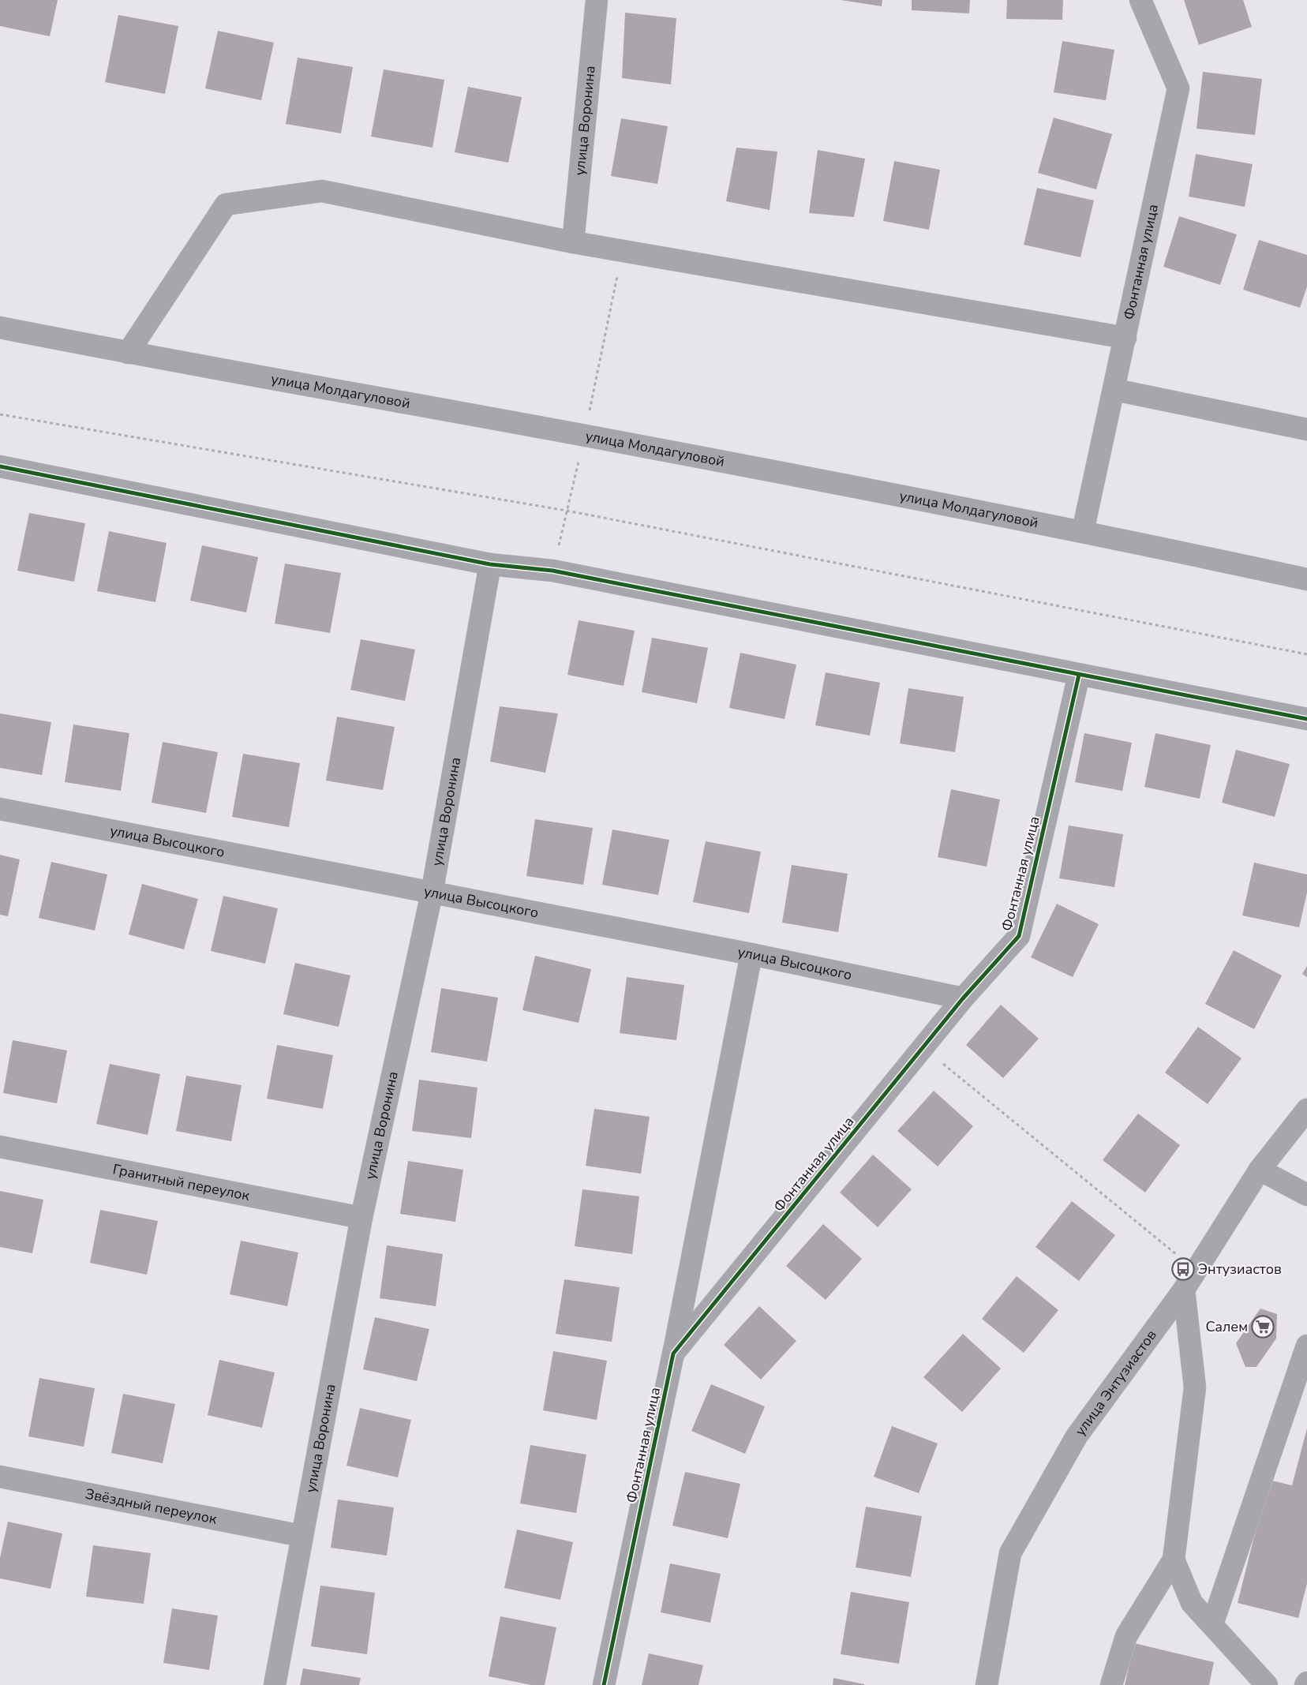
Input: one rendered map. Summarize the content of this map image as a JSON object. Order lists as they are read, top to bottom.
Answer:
{
  "streets": {
    "street": [
      "улица Воронина",
      "Фонтанная улица",
      "улица Молдагуловой",
      "улица Высоцкого",
      "Гранитный переулок",
      "улица Энтузиастов",
      "Звёздный переулок"
    ]
  },
  "crossings": [
    ["улица Воронина", "улица Высоцкого"],
    ["улица Воронина", "Гранитный переулок"],
    ["улица Воронина", "Звёздный переулок"],
    ["Фонтанная улица", "улица Молдагуловой"],
    ["Фонтанная улица", "улица Высоцкого"]
  ],
  "places": {
    "bus stop": ["Энтузиастов"],
    "supermarket": ["Салем"]
  }
}
